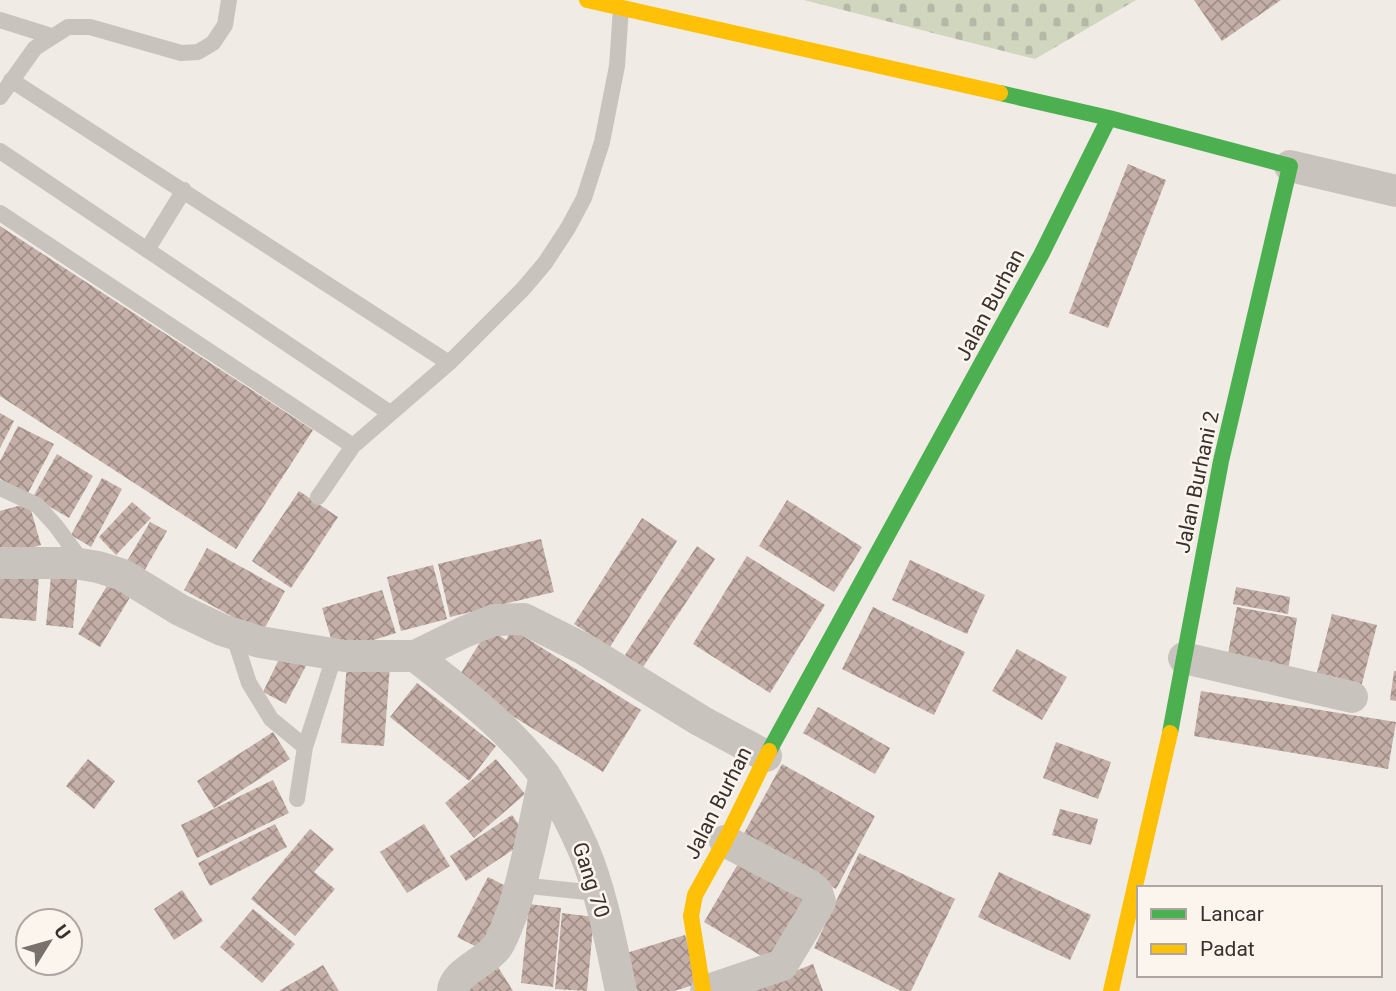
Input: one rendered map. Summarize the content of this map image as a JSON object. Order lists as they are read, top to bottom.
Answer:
{
  "streets": {
    "street": ["Jalan Burhan", "Jalan Burhani 2", "Gang 70"]
  },
  "legend": ["Lancar", "Padat"],
  "north": "top right"
}
